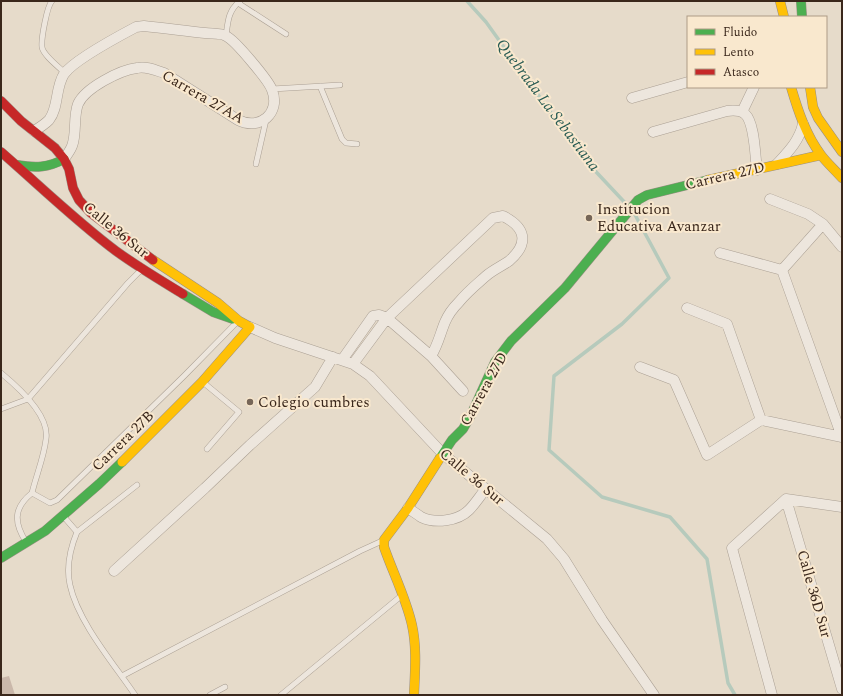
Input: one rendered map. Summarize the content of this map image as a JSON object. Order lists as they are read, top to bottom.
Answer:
{
  "streets": {
    "street": [
      "Carrera 27AA",
      "Carrera 27D",
      "Calle 36 Sur",
      "Carrera 27B",
      "Calle 36D Sur"
    ]
  },
  "crossings": [
    ["Carrera 27AA", "Calle 36 Sur"],
    ["Carrera 27D", "Calle 36 Sur"],
    ["Calle 36 Sur", "Carrera 27B"]
  ],
  "water": ["Quebrada La Sebastiana"],
  "places": ["Institucion Educativa Avanzar", "Colegio cumbres"],
  "legend": ["Fluido", "Lento", "Atasco"]
}
